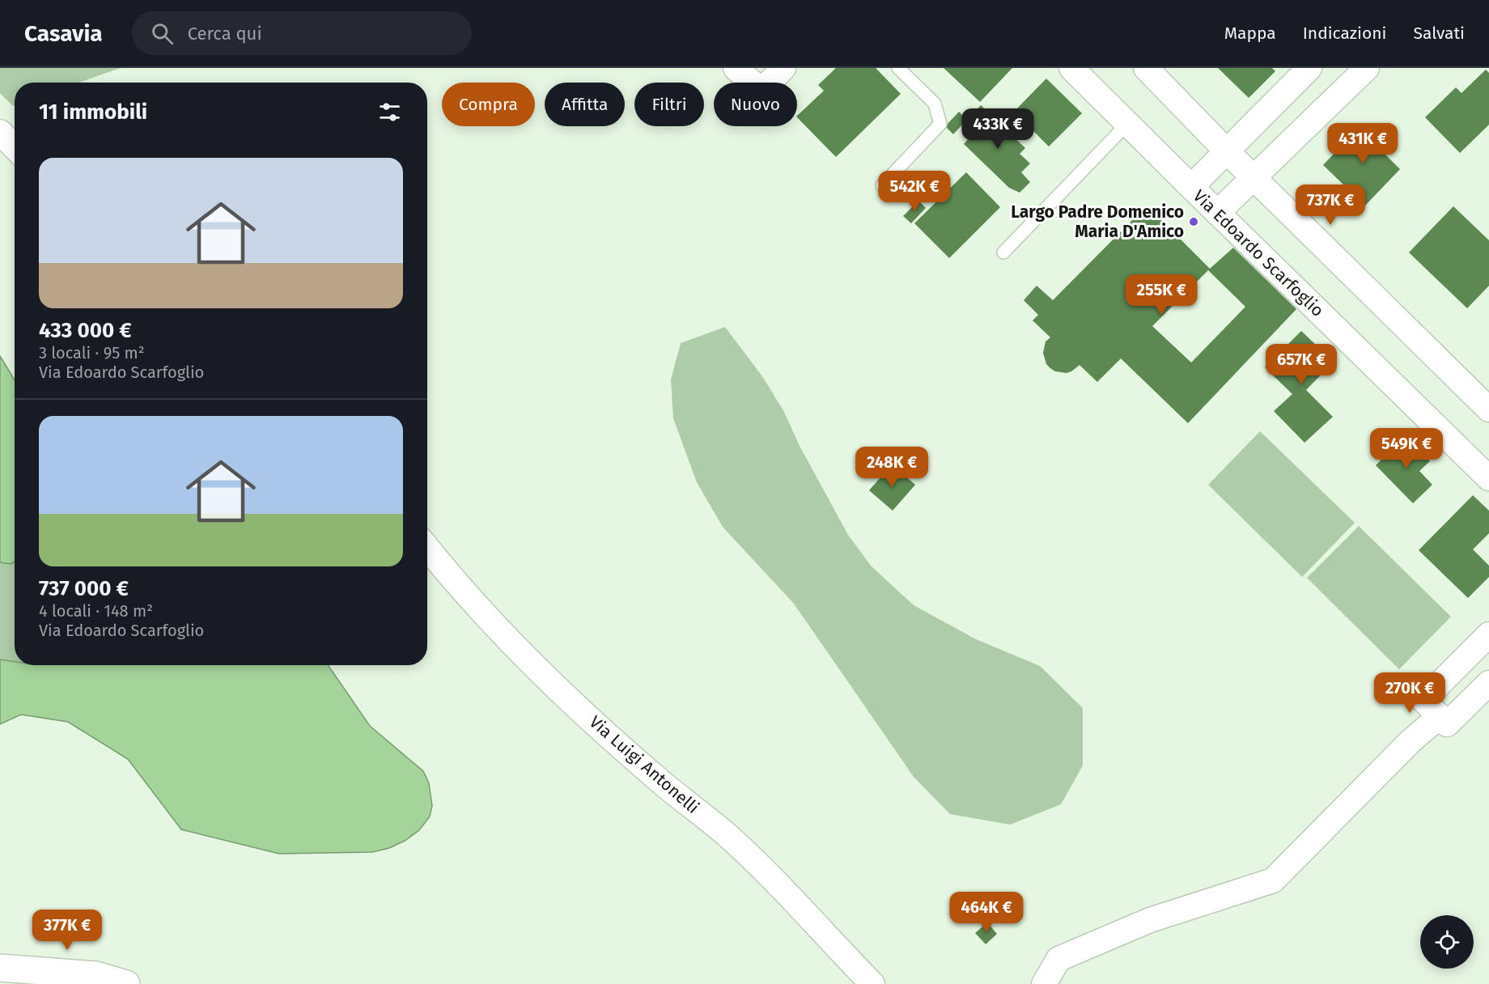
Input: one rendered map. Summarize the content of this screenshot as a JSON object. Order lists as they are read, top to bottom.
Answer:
{
  "streets": {
    "street": ["Via Edoardo Scarfoglio", "Via Luigi Antonelli"]
  },
  "places": ["Largo Padre Domenico Maria D'Amico"],
  "page": {
    "header": "Casavia",
    "search": "Cerca qui",
    "nav": ["Mappa", "Indicazioni", "Salvati"],
    "chip": [
      "Compra",
      "Affitta",
      "Filtri",
      "Nuovo"
    ],
    "heading": "11 immobili",
    "price": [
      "433K €",
      "431K €",
      "542K €",
      "737K €",
      "255K €",
      "657K €",
      "549K €",
      "248K €",
      "270K €",
      "464K €",
      "377K €"
    ],
    "list": [
      {
        "name": "433 000 €",
        "note": "3 locali · 95 m² · Via Edoardo Scarfoglio"
      },
      {
        "name": "737 000 €",
        "note": "4 locali · 148 m² · Via Edoardo Scarfoglio"
      }
    ]
  }
}
